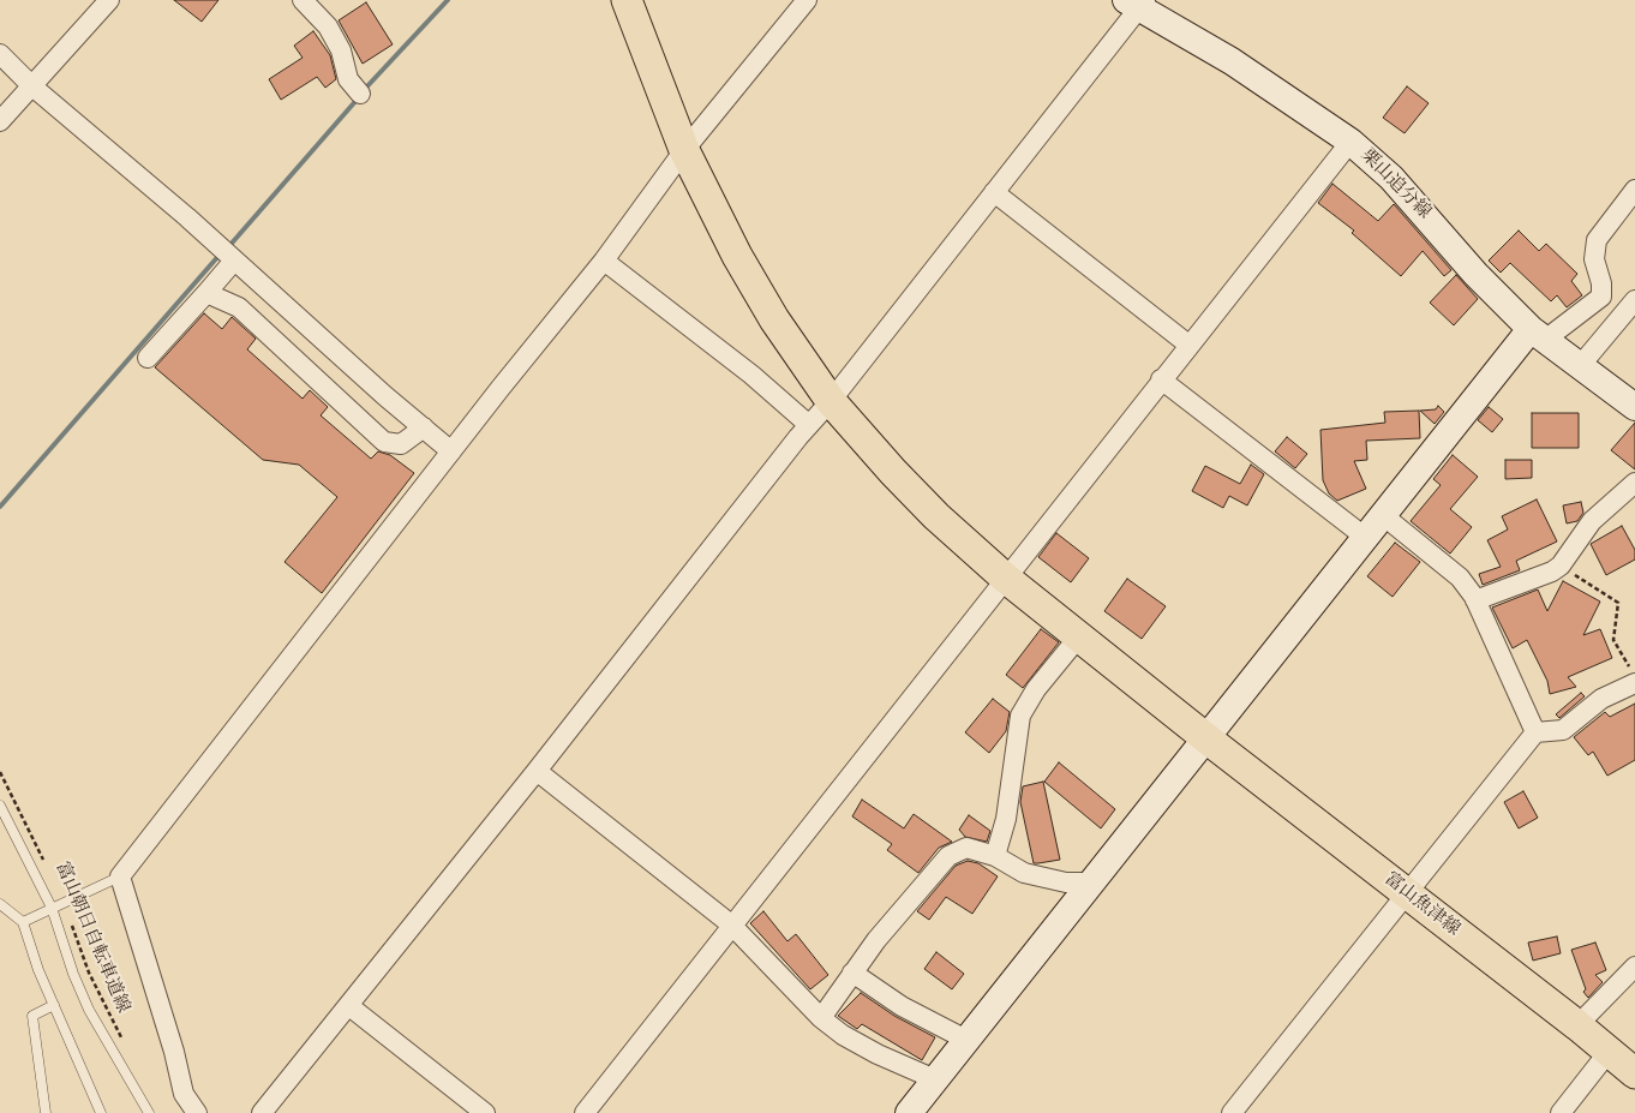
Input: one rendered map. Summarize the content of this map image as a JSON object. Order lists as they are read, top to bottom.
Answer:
{
  "streets": {
    "main road": ["富山魚津線"],
    "street": ["栗山追分線"],
    "path": ["富山朝日自転車道線"]
  }
}
